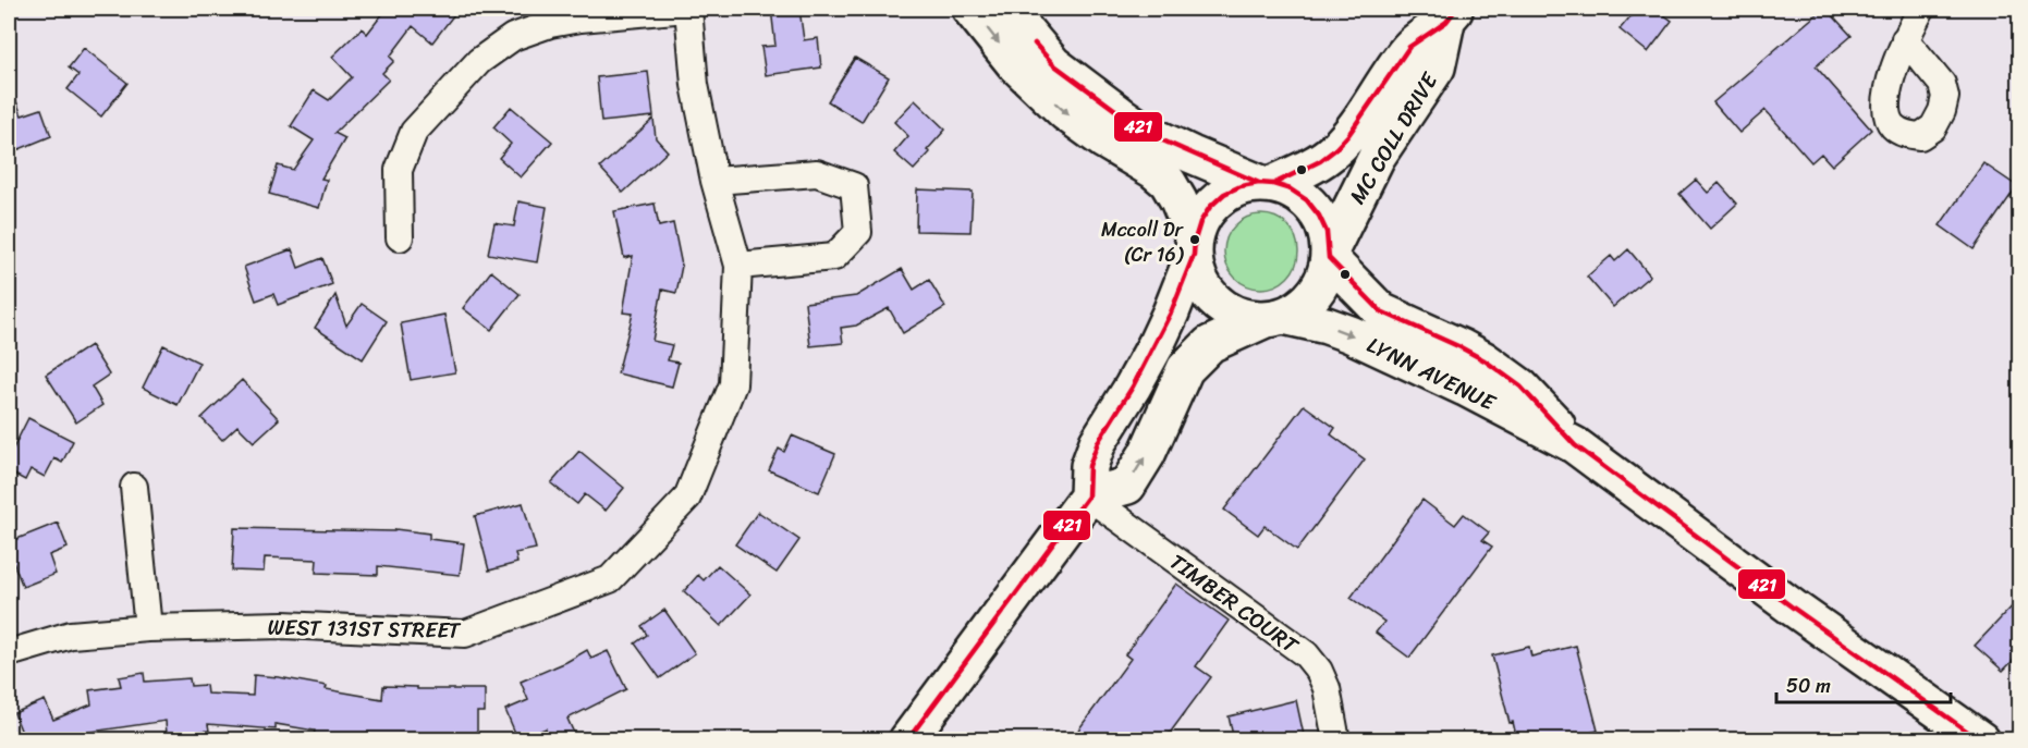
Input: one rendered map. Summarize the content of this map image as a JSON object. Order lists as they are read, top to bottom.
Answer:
{
  "streets": {
    "main road": ["MC COLL DRIVE", "LYNN AVENUE"],
    "street": ["TIMBER COURT", "WEST 131ST STREET"]
  },
  "crossings": [
    ["MC COLL DRIVE", "LYNN AVENUE"]
  ],
  "places": ["Mccoll Dr (Cr 16)"],
  "lines": ["transit line 421"],
  "scale_bar": "50 m"
}
